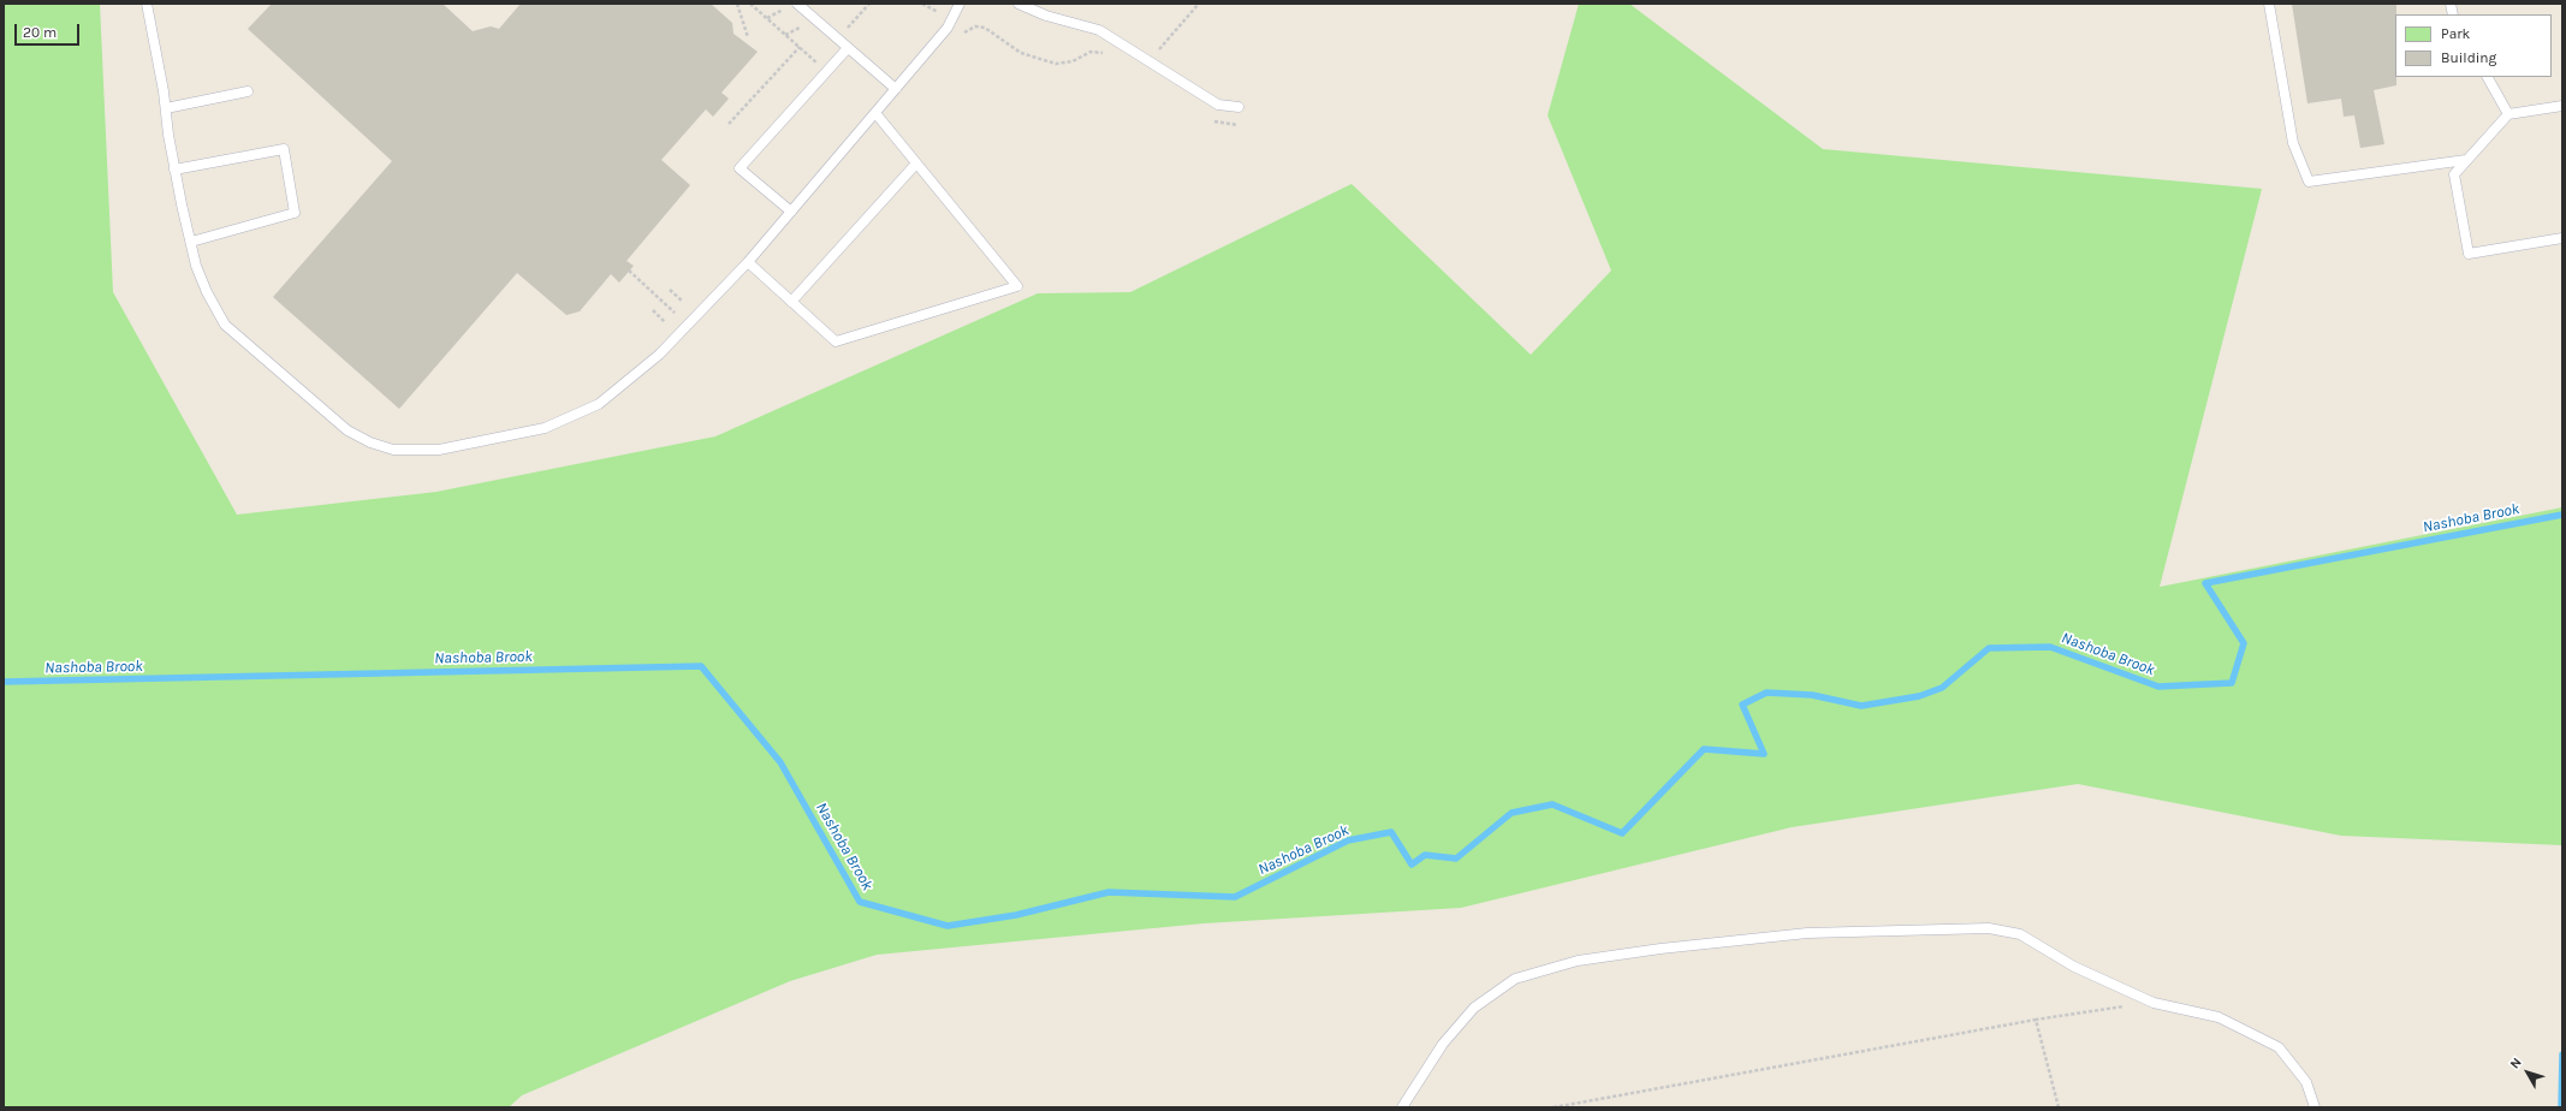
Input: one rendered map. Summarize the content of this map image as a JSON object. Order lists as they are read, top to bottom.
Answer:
{
  "water": ["Nashoba Brook"],
  "legend": ["Park", "Building"],
  "scale_bar": "20 m",
  "north": "top left"
}
